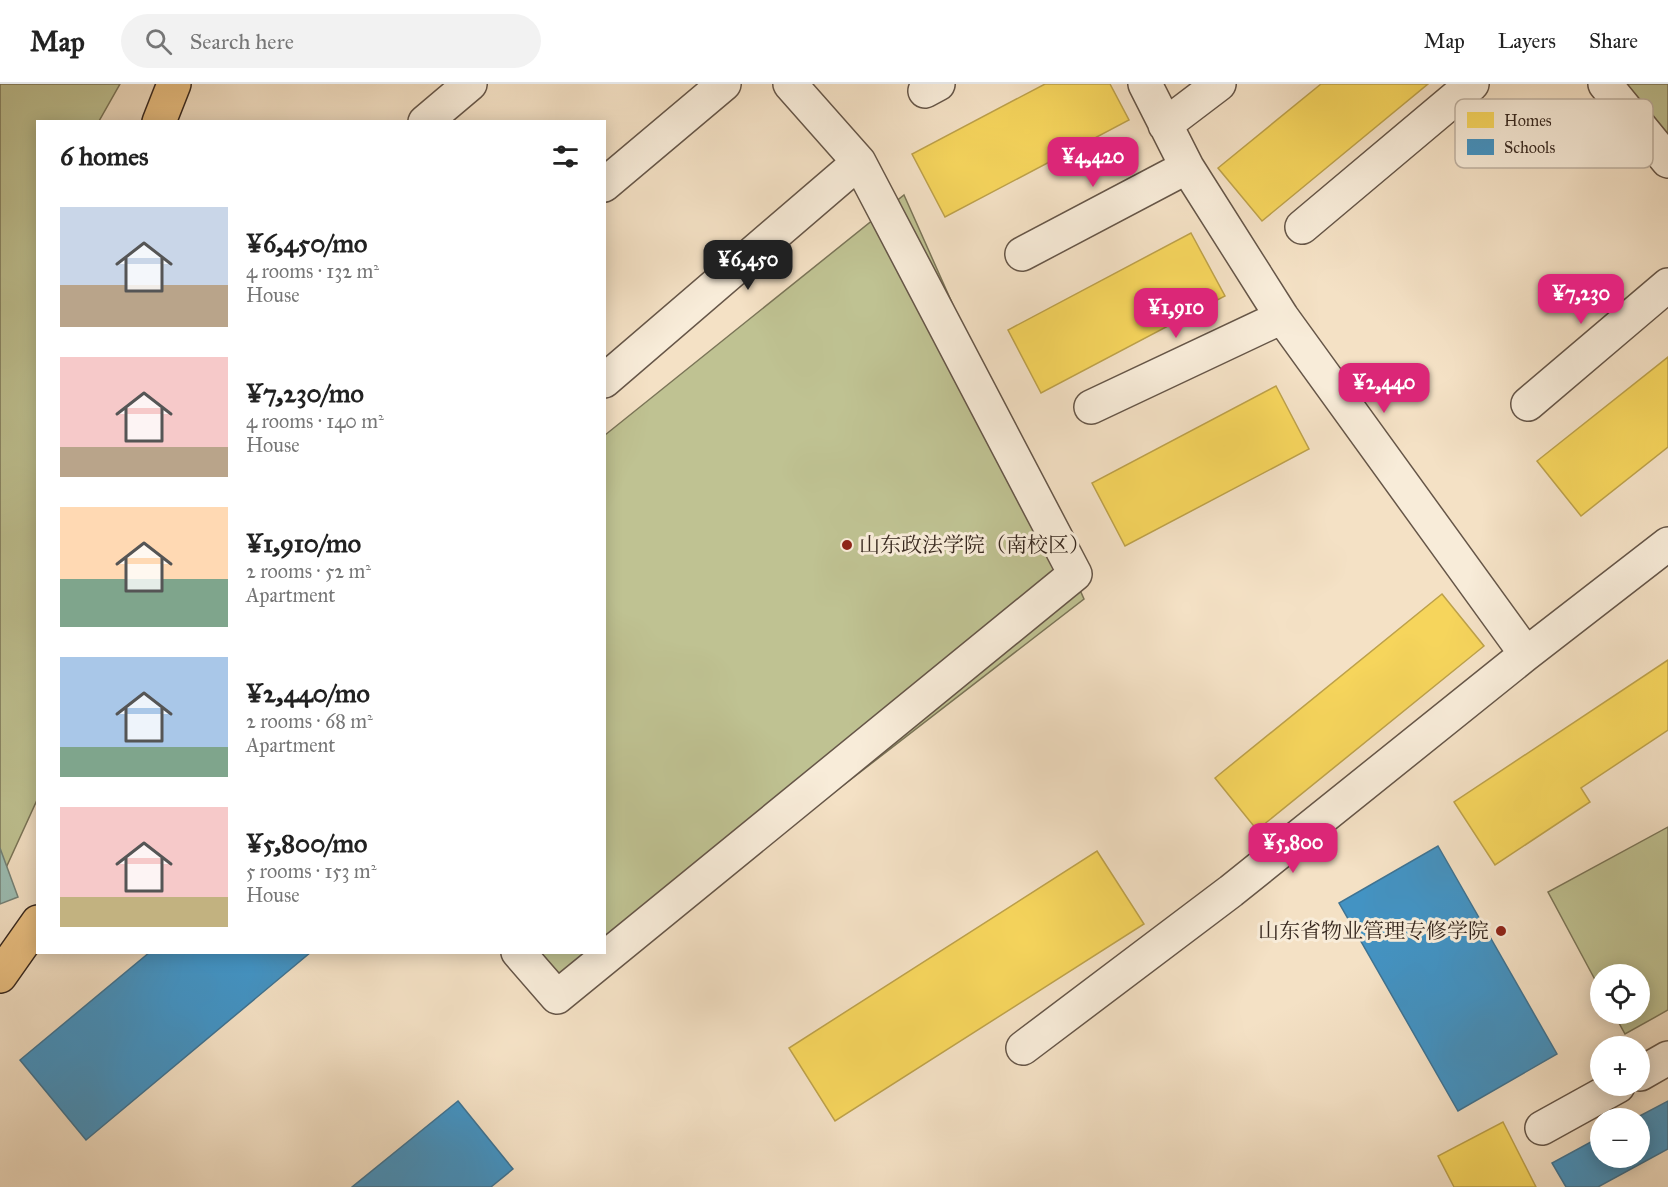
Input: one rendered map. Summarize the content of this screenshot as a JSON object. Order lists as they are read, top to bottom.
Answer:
{
  "places": ["山东政法学院（南校区）", "山东省物业管理专修学院"],
  "legend": ["Homes", "Schools"],
  "page": {
    "header": "Map",
    "search": "Search here",
    "nav": ["Map", "Layers", "Share"],
    "heading": "6 homes",
    "price": [
      "¥4,420",
      "¥6,450",
      "¥7,230",
      "¥1,910",
      "¥2,440",
      "¥5,800"
    ],
    "list": [
      {
        "name": "¥6,450/mo",
        "note": "4 rooms · 132 m² · House"
      },
      {
        "name": "¥7,230/mo",
        "note": "4 rooms · 140 m² · House"
      },
      {
        "name": "¥1,910/mo",
        "note": "2 rooms · 52 m² · Apartment"
      },
      {
        "name": "¥2,440/mo",
        "note": "2 rooms · 68 m² · Apartment"
      },
      {
        "name": "¥5,800/mo",
        "note": "5 rooms · 153 m² · House"
      }
    ],
    "map_buttons": ["+", "−"]
  }
}
